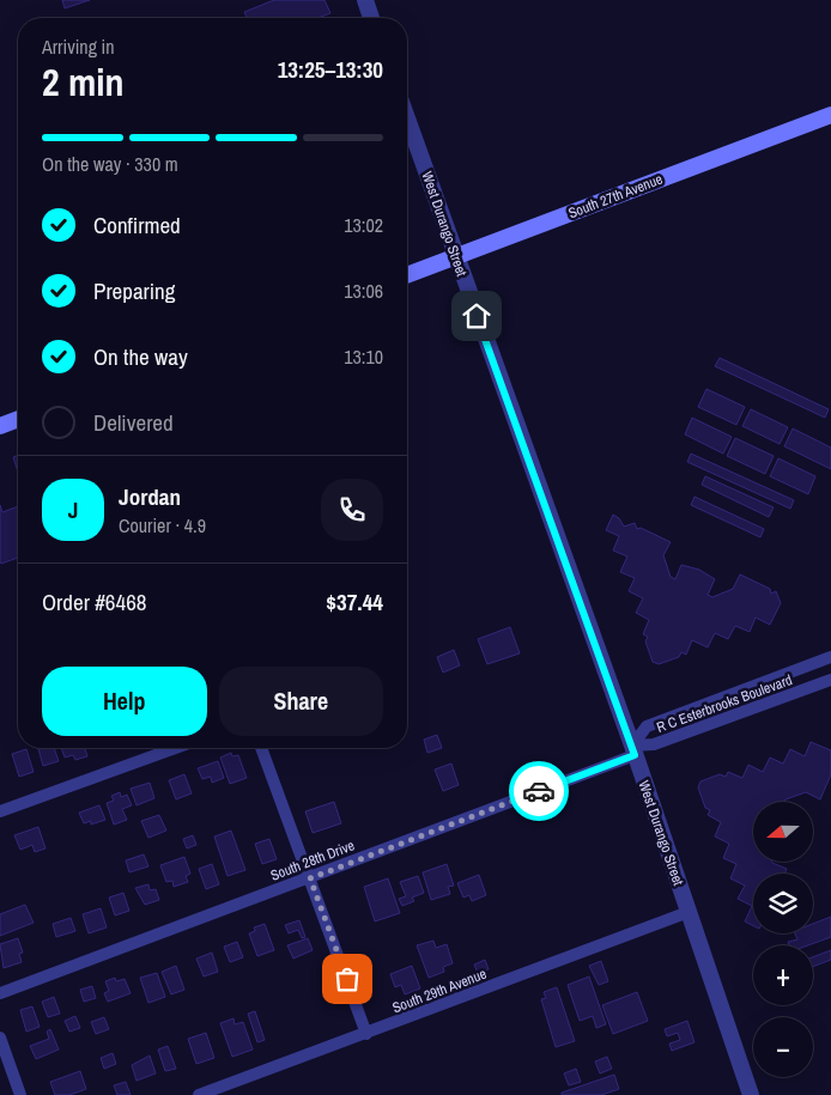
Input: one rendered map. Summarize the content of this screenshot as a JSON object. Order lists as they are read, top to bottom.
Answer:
{
  "streets": {
    "main road": ["South 27th Avenue"],
    "street": [
      "West Durango Street",
      "R C Esterbrooks Boulevard",
      "South 28th Drive",
      "South 29th Avenue"
    ]
  },
  "crossings": [
    ["South 27th Avenue", "West Durango Street"],
    ["West Durango Street", "R C Esterbrooks Boulevard"],
    ["West Durango Street", "South 28th Drive"],
    ["West Durango Street", "South 29th Avenue"],
    ["R C Esterbrooks Boulevard", "South 28th Drive"]
  ],
  "north": "left",
  "page": {
    "heading": ["2 min", "Arriving in", "13:25–13:30"],
    "panel": [
      "Jordan",
      "Courier · 4.9",
      "Order #6468",
      "$37.44"
    ],
    "bar": "On the way · 330 m",
    "list": [
      ["Confirmed", "13:02"],
      ["Preparing", "13:06"],
      ["On the way", "13:10"],
      "Delivered"
    ],
    "round": "J",
    "buttons": ["Help", "Share"],
    "map_buttons": ["+", "−"]
  }
}
